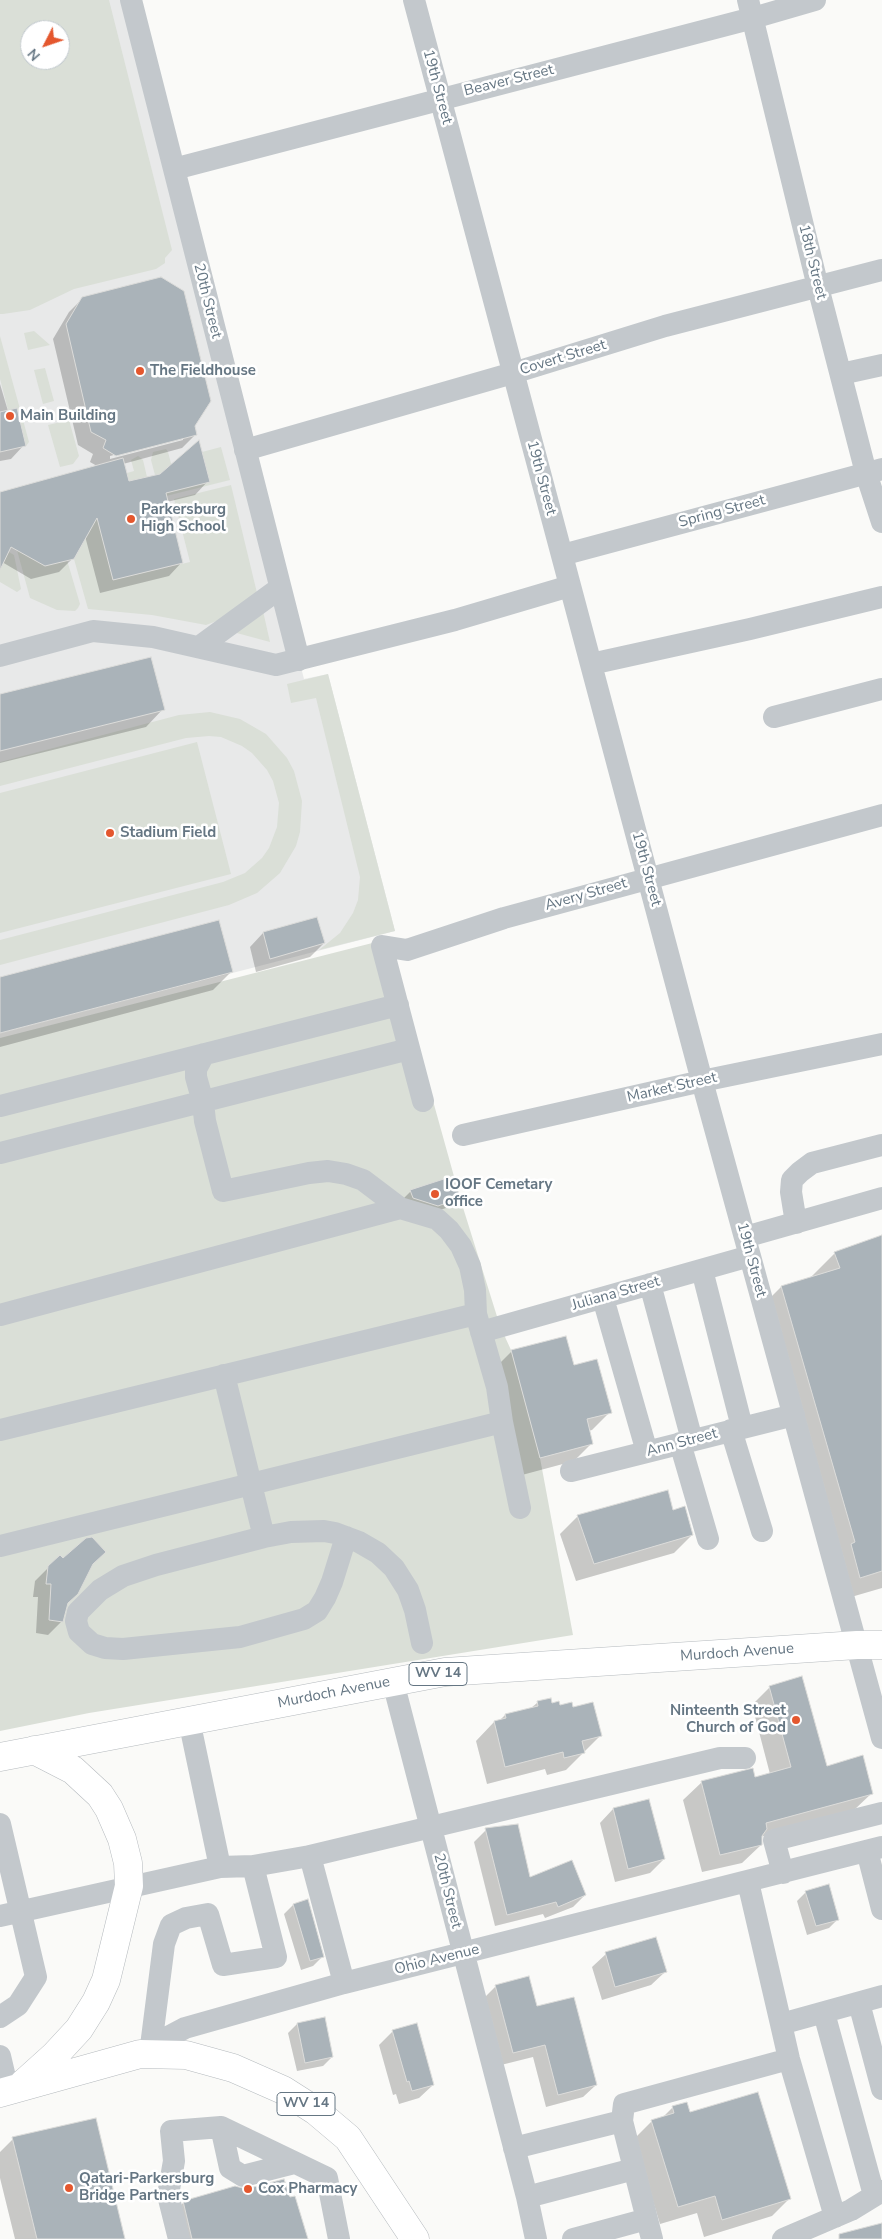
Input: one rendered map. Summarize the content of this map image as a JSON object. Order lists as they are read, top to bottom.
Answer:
{
  "streets": {
    "main road": ["Murdoch Avenue", "WV 14", "Ohio Avenue"],
    "street": [
      "Beaver Street",
      "19th Street",
      "18th Street",
      "20th Street",
      "Covert Street",
      "Spring Street",
      "Avery Street",
      "Market Street",
      "Juliana Street",
      "Ann Street"
    ]
  },
  "crossings": [
    ["Beaver Street", "19th Street"],
    ["Beaver Street", "18th Street"],
    ["Beaver Street", "20th Street"],
    ["19th Street", "Covert Street"],
    ["19th Street", "Spring Street"],
    ["19th Street", "Avery Street"],
    ["19th Street", "Market Street"],
    ["19th Street", "Juliana Street"],
    ["19th Street", "Ann Street"],
    ["19th Street", "Murdoch Avenue"],
    ["18th Street", "Covert Street"],
    ["18th Street", "Spring Street"],
    ["20th Street", "Covert Street"],
    ["20th Street", "Murdoch Avenue"],
    ["20th Street", "Ohio Avenue"],
    ["WV 14", "Ohio Avenue"]
  ],
  "places": [
    "The Fieldhouse",
    "Main Building",
    "Parkersburg High School",
    "Stadium Field",
    "IOOF Cemetary office",
    "Ninteenth Street Church of God",
    "Qatari-Parkersburg Bridge Partners",
    "Cox Pharmacy"
  ],
  "north": "bottom left"
}
